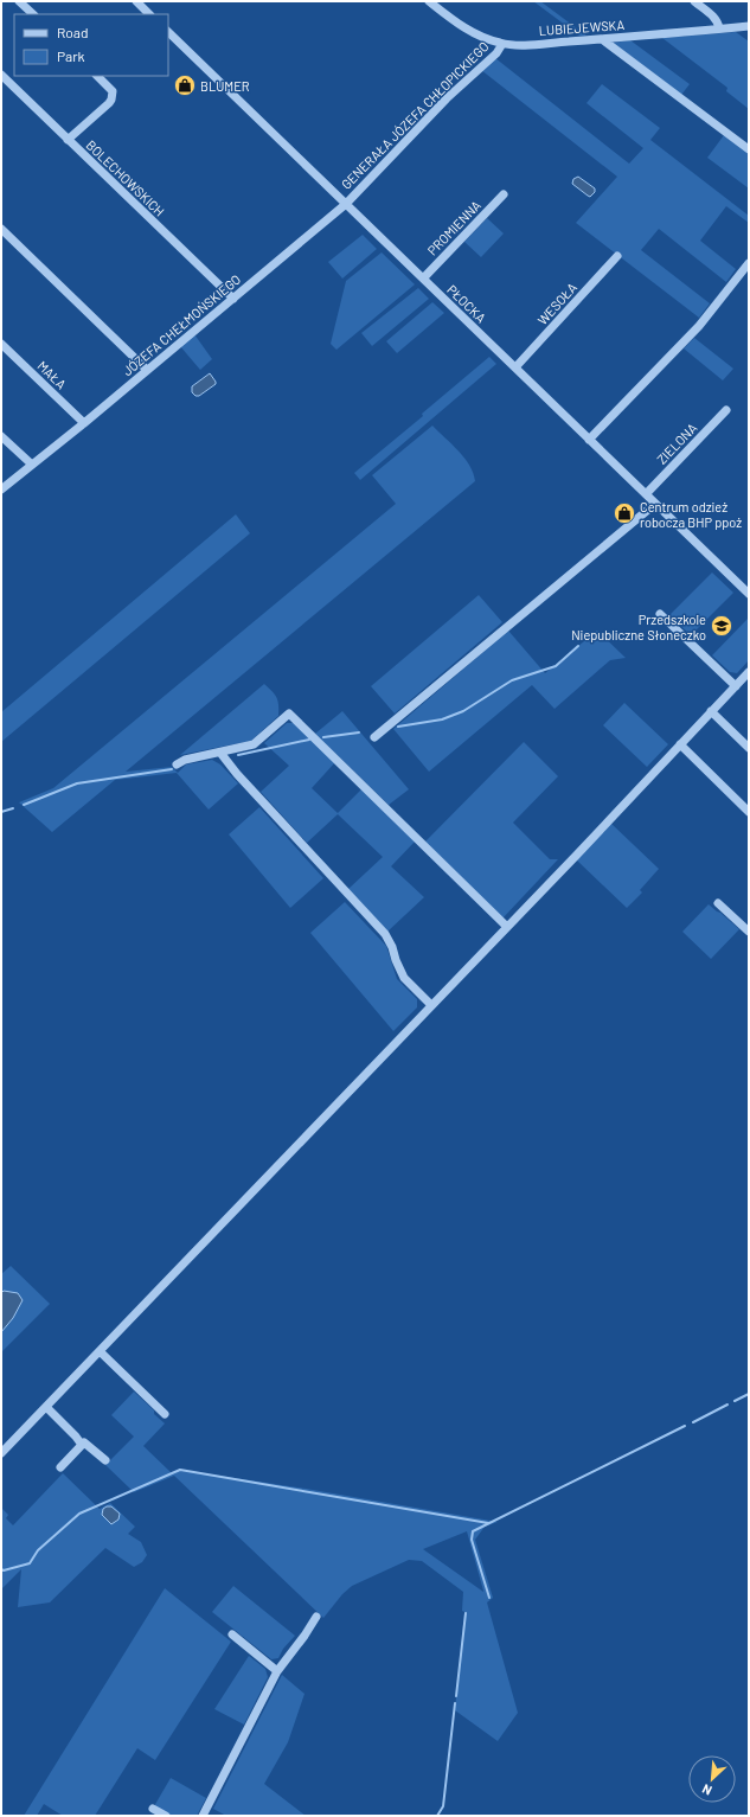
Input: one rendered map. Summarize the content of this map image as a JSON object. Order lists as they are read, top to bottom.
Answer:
{
  "streets": {
    "street": [
      "LUBIEJEWSKA",
      "GENERAŁA JÓZEFA CHŁOPICKIEGO",
      "BOLECHOWSKICH",
      "PROMIENNA",
      "PŁOCKA",
      "WESOŁA",
      "JÓZEFA CHEŁMOŃSKIEGO",
      "MAŁA",
      "ZIELONA"
    ]
  },
  "crossings": [
    ["LUBIEJEWSKA", "GENERAŁA JÓZEFA CHŁOPICKIEGO"],
    ["GENERAŁA JÓZEFA CHŁOPICKIEGO", "PŁOCKA"],
    ["GENERAŁA JÓZEFA CHŁOPICKIEGO", "JÓZEFA CHEŁMOŃSKIEGO"],
    ["BOLECHOWSKICH", "JÓZEFA CHEŁMOŃSKIEGO"],
    ["PROMIENNA", "PŁOCKA"],
    ["PŁOCKA", "WESOŁA"],
    ["PŁOCKA", "JÓZEFA CHEŁMOŃSKIEGO"],
    ["PŁOCKA", "ZIELONA"],
    ["JÓZEFA CHEŁMOŃSKIEGO", "MAŁA"]
  ],
  "places": {
    "shop": ["BLUMER", "Centrum odzież robocza BHP ppoż"],
    "school or university": ["Przedszkole Niepubliczne Słoneczko"]
  },
  "legend": ["Road", "Park"],
  "north": "bottom left"
}
